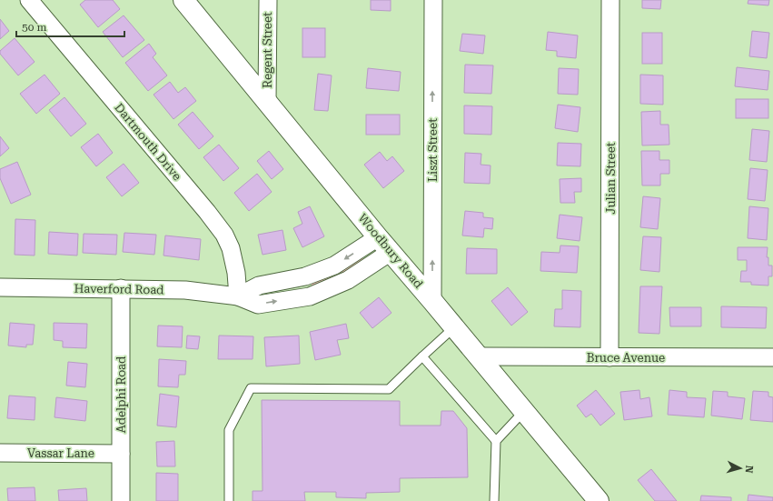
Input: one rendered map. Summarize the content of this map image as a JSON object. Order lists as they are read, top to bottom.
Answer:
{
  "streets": {
    "main road": ["Woodbury Road"],
    "street": [
      "Regent Street",
      "Dartmouth Drive",
      "Liszt Street",
      "Julian Street",
      "Haverford Road",
      "Bruce Avenue",
      "Adelphi Road",
      "Vassar Lane"
    ]
  },
  "crossings": [
    ["Regent Street", "Woodbury Road"],
    ["Dartmouth Drive", "Haverford Road"],
    ["Liszt Street", "Woodbury Road"],
    ["Julian Street", "Bruce Avenue"],
    ["Woodbury Road", "Haverford Road"],
    ["Woodbury Road", "Bruce Avenue"],
    ["Haverford Road", "Adelphi Road"],
    ["Adelphi Road", "Vassar Lane"]
  ],
  "one_way": ["Liszt Street"],
  "scale_bar": "50 m",
  "north": "right"
}
